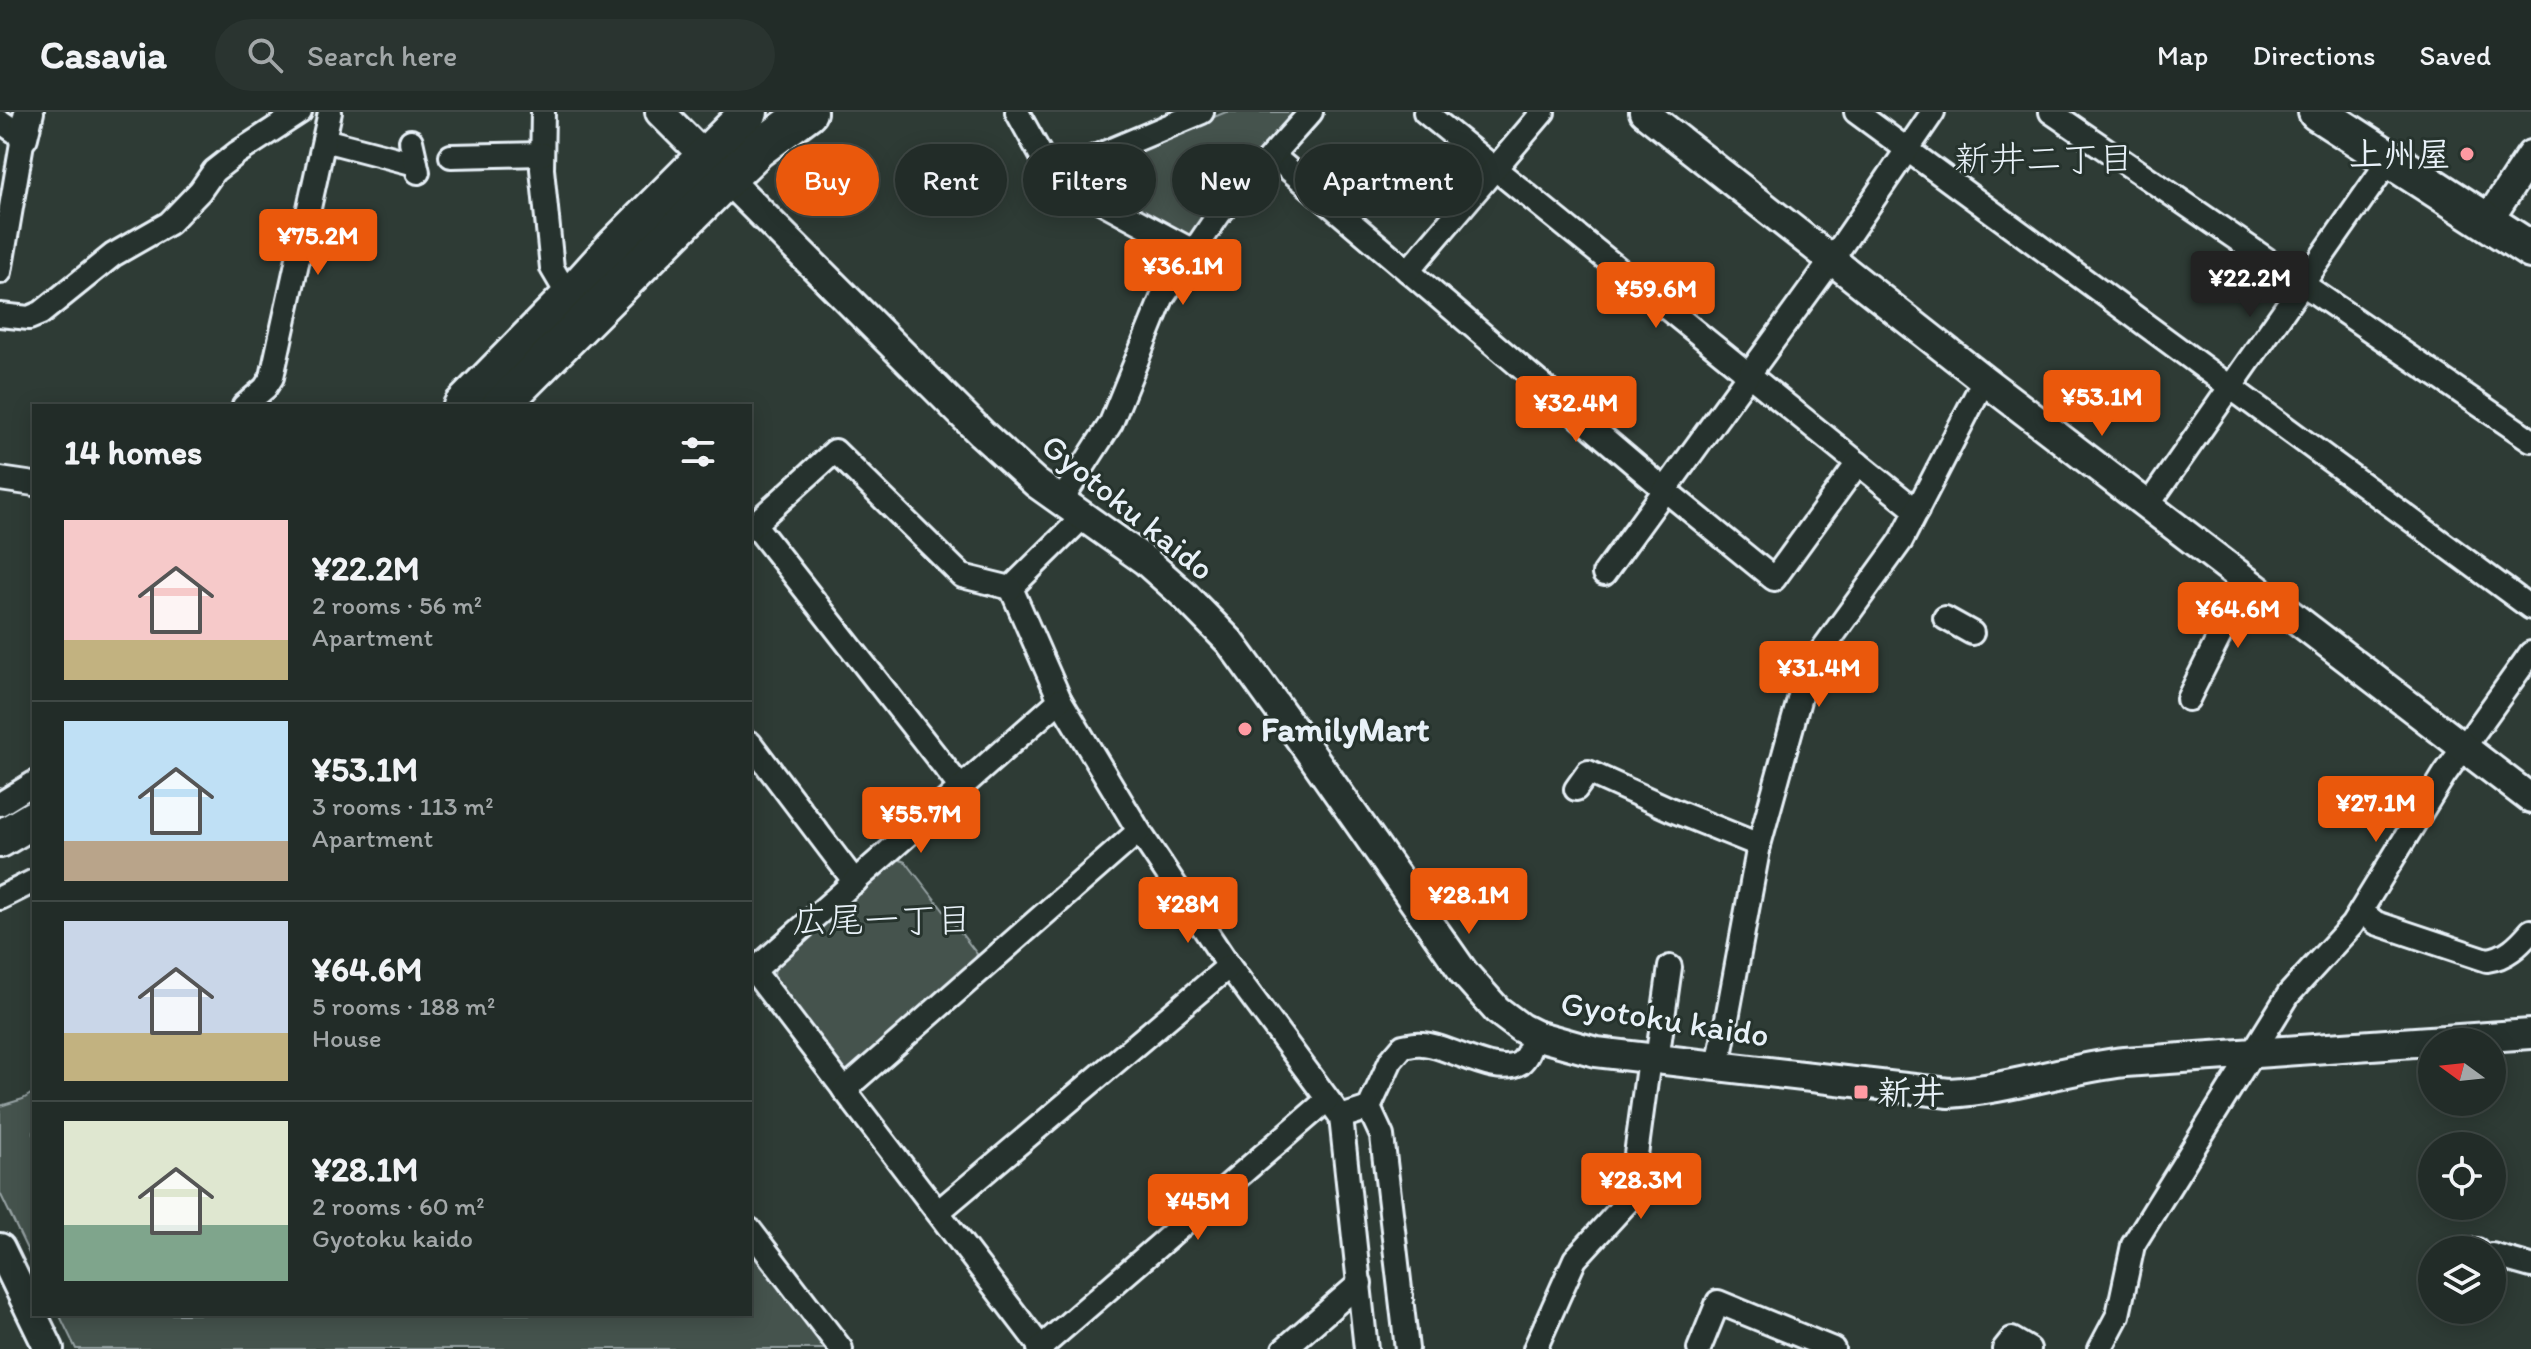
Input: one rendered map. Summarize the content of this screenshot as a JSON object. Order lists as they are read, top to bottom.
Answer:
{
  "streets": {
    "street": ["Gyotoku kaido"]
  },
  "districts": ["新井二丁目", "広尾一丁目"],
  "places": {
    "other": ["上州屋", "FamilyMart"],
    "transit": ["新井"]
  },
  "north": "left",
  "page": {
    "header": "Casavia",
    "search": "Search here",
    "nav": ["Map", "Directions", "Saved"],
    "chip": [
      "Buy",
      "Rent",
      "Filters",
      "New",
      "Apartment"
    ],
    "price": [
      "¥75.2M",
      "¥36.1M",
      "¥22.2M",
      "¥59.6M",
      "¥53.1M",
      "¥32.4M",
      "¥64.6M",
      "¥31.4M",
      "¥27.1M",
      "¥55.7M",
      "¥28.1M",
      "¥28M",
      "¥28.3M",
      "¥45M"
    ],
    "heading": "14 homes",
    "list": [
      {
        "name": "¥22.2M",
        "note": "2 rooms · 56 m² · Apartment"
      },
      {
        "name": "¥53.1M",
        "note": "3 rooms · 113 m² · Apartment"
      },
      {
        "name": "¥64.6M",
        "note": "5 rooms · 188 m² · House"
      },
      {
        "name": "¥28.1M",
        "note": "2 rooms · 60 m² · Gyotoku kaido"
      }
    ]
  }
}
